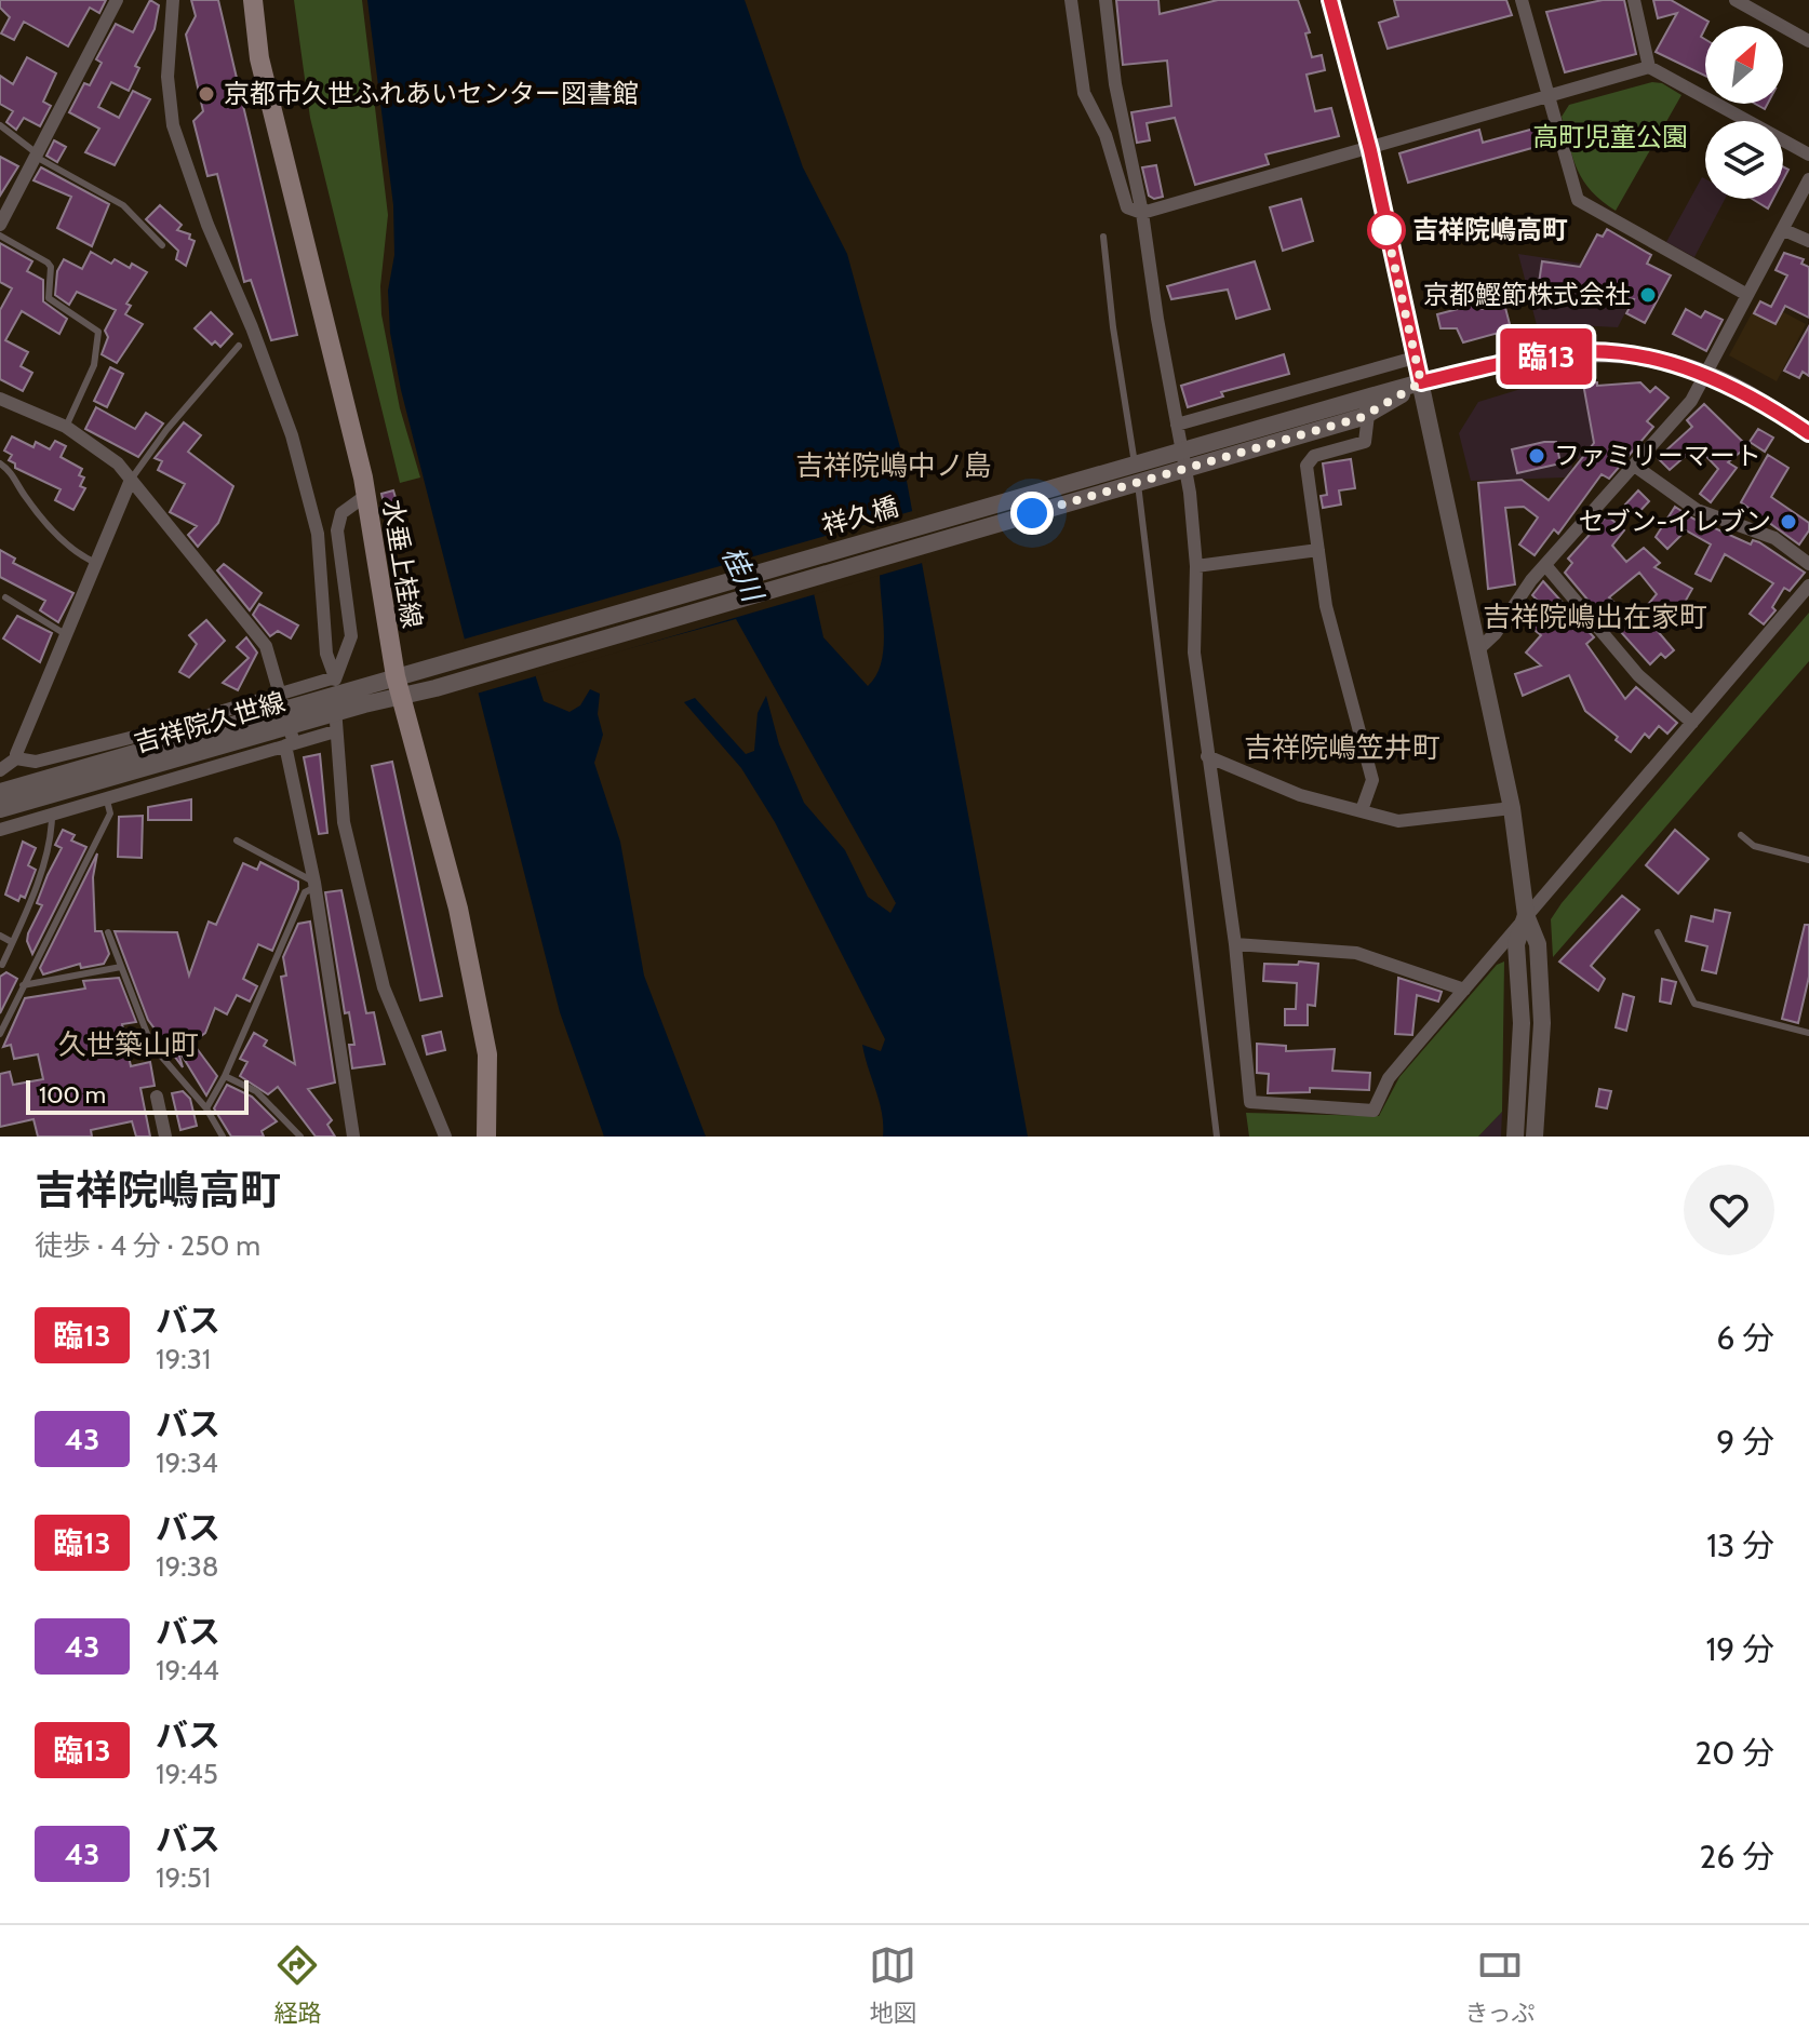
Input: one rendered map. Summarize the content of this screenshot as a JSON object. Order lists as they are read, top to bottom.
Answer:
{
  "streets": {
    "main road": ["水垂上桂線"],
    "street": ["祥久橋", "吉祥院久世線"]
  },
  "crossings": [
    ["祥久橋", "吉祥院久世線"],
    ["水垂上桂線", "吉祥院久世線"]
  ],
  "districts": [
    "吉祥院嶋中ノ島",
    "吉祥院嶋出在家町",
    "吉祥院嶋笠井町",
    "久世築山町"
  ],
  "water": ["桂川"],
  "parks": ["高町児童公園"],
  "places": [
    "京都市久世ふれあいセンター図書館",
    "吉祥院嶋高町",
    "京都鰹節株式会社",
    "ファミリーマート",
    "セブン-イレブン"
  ],
  "lines": ["bus line 臨13"],
  "scale_bar": "100 m",
  "north": "top right",
  "page": {
    "on_map": "臨13",
    "scale": "100 m",
    "heading": ["吉祥院嶋高町", "徒歩 · 4 分 · 250 m"],
    "list": [
      {
        "mark": "臨13",
        "name": "バス",
        "note": "19:31",
        "value": "6 分"
      },
      {
        "mark": "43",
        "name": "バス",
        "note": "19:34",
        "value": "9 分"
      },
      {
        "mark": "臨13",
        "name": "バス",
        "note": "19:38",
        "value": "13 分"
      },
      {
        "mark": "43",
        "name": "バス",
        "note": "19:44",
        "value": "19 分"
      },
      {
        "mark": "臨13",
        "name": "バス",
        "note": "19:45",
        "value": "20 分"
      },
      {
        "mark": "43",
        "name": "バス",
        "note": "19:51",
        "value": "26 分"
      }
    ],
    "tabs": ["経路", "地図", "きっぷ"]
  }
}
